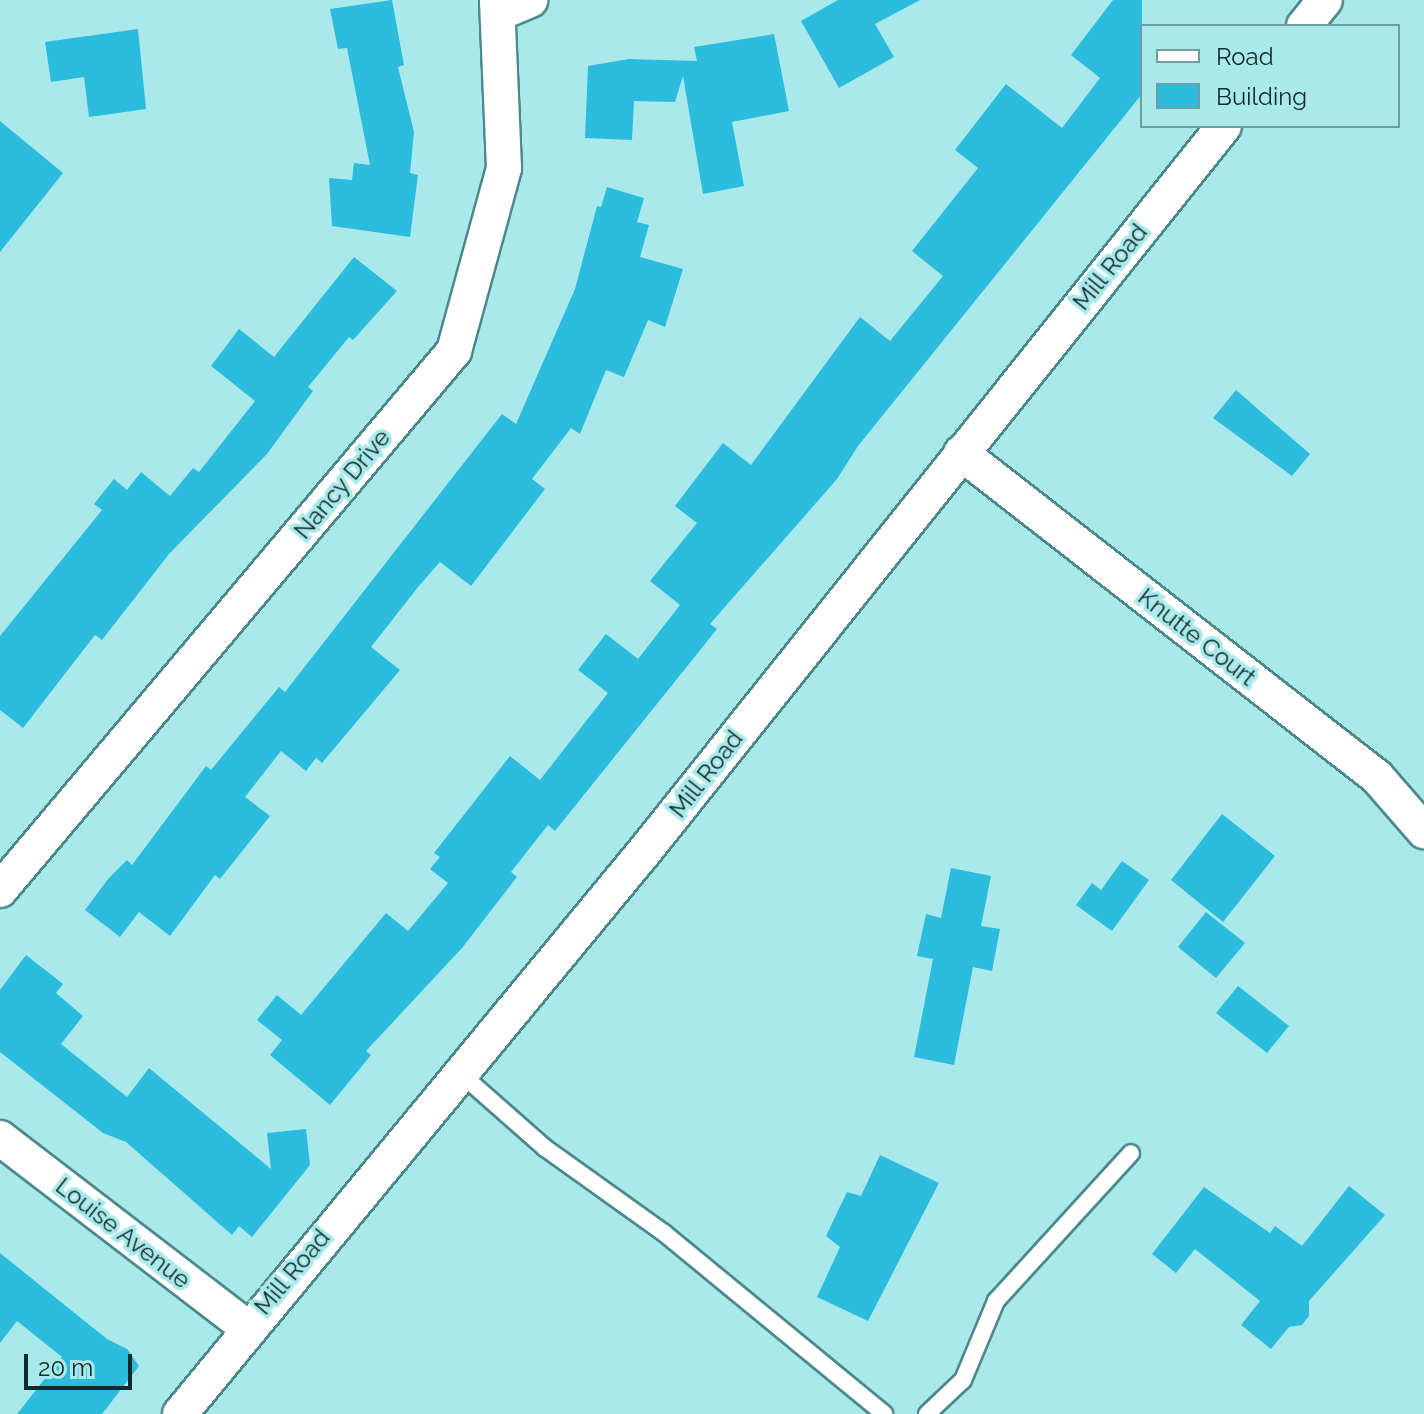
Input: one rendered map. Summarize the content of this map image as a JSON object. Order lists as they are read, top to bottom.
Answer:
{
  "streets": {
    "street": [
      "Mill Road",
      "Nancy Drive",
      "Knutte Court",
      "Louise Avenue"
    ]
  },
  "crossings": [
    ["Mill Road", "Knutte Court"],
    ["Mill Road", "Louise Avenue"]
  ],
  "legend": ["Road", "Building"],
  "scale_bar": "20 m"
}
